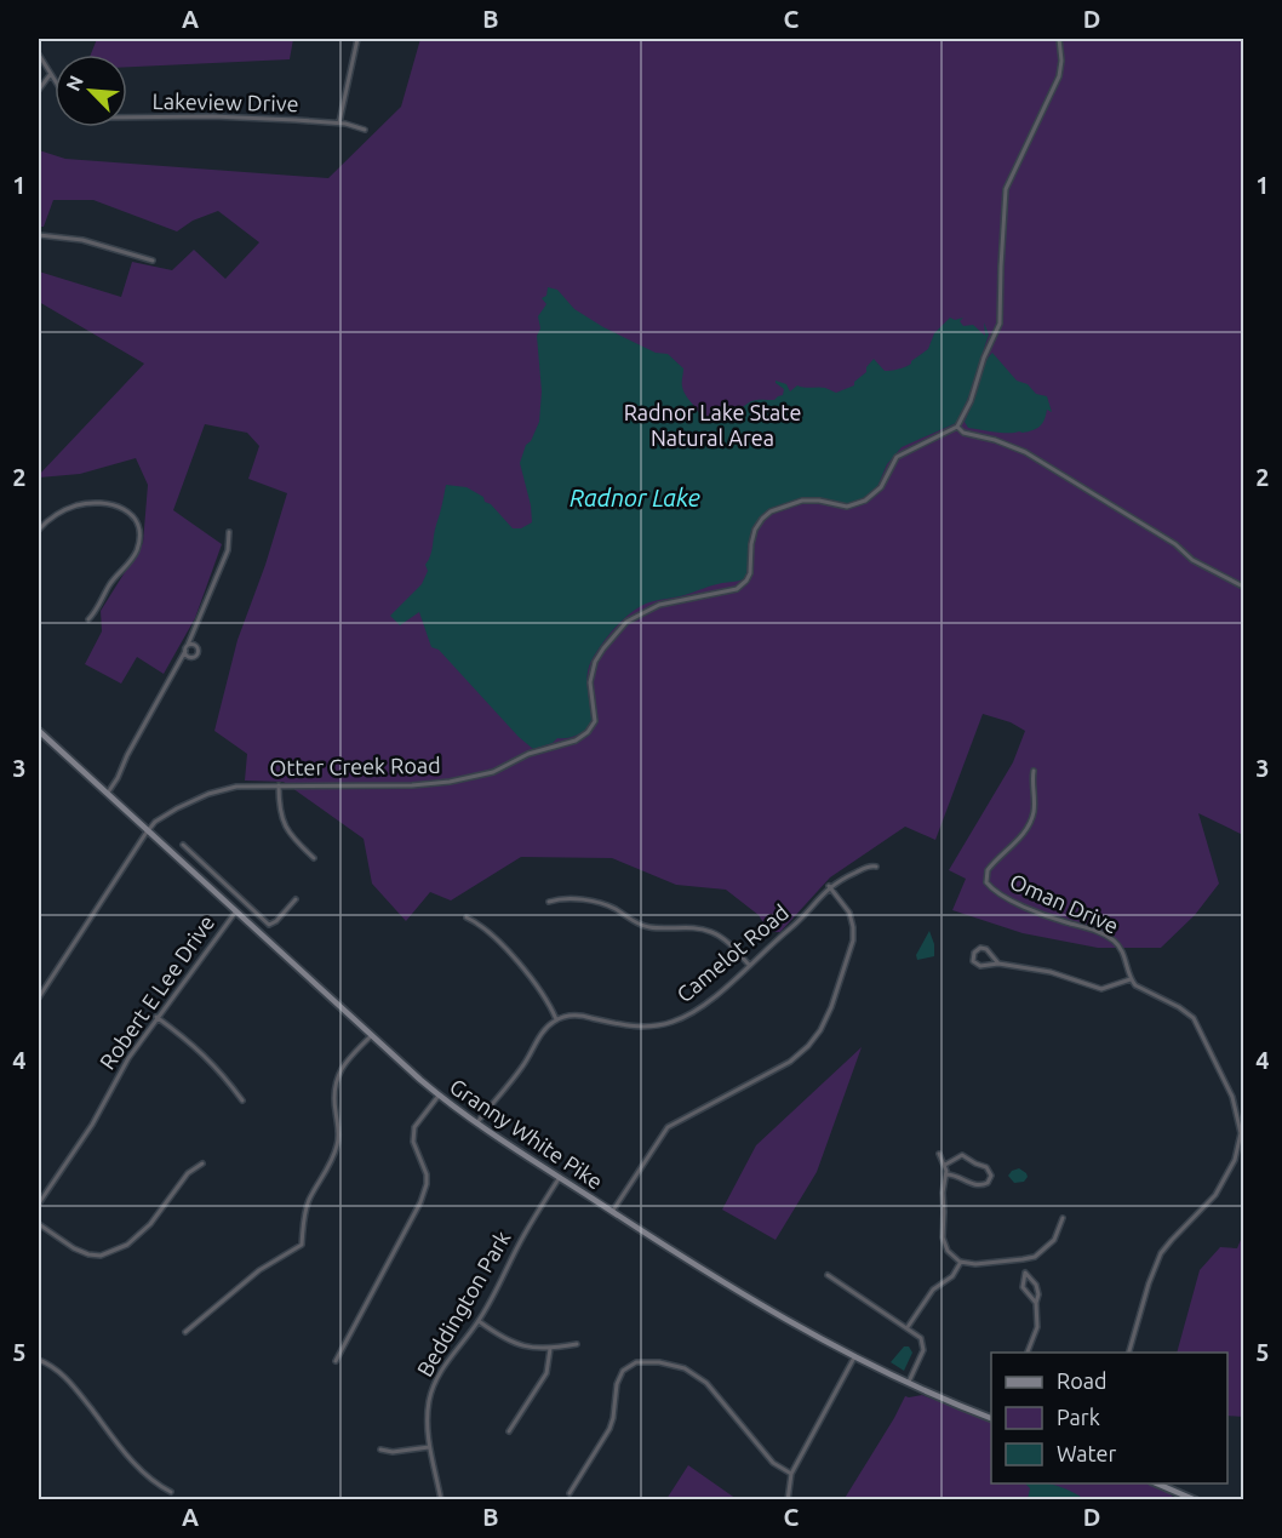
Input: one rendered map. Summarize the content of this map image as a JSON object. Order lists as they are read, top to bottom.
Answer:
{
  "streets": {
    "main road": ["Granny White Pike"],
    "street": [
      "Lakeview Drive",
      "Otter Creek Road",
      "Oman Drive",
      "Camelot Road",
      "Robert E Lee Drive",
      "Beddington Park"
    ]
  },
  "crossings": [
    ["Otter Creek Road", "Granny White Pike"],
    ["Robert E Lee Drive", "Granny White Pike"],
    ["Granny White Pike", "Beddington Park"]
  ],
  "water": ["Radnor Lake"],
  "parks": ["Radnor Lake State Natural Area"],
  "legend": ["Road", "Park", "Water"],
  "north": "top left",
  "grid": {
    "columns": [
      "A",
      "B",
      "C",
      "D"
    ],
    "rows": [
      "1",
      "2",
      "3",
      "4",
      "5"
    ]
  }
}
